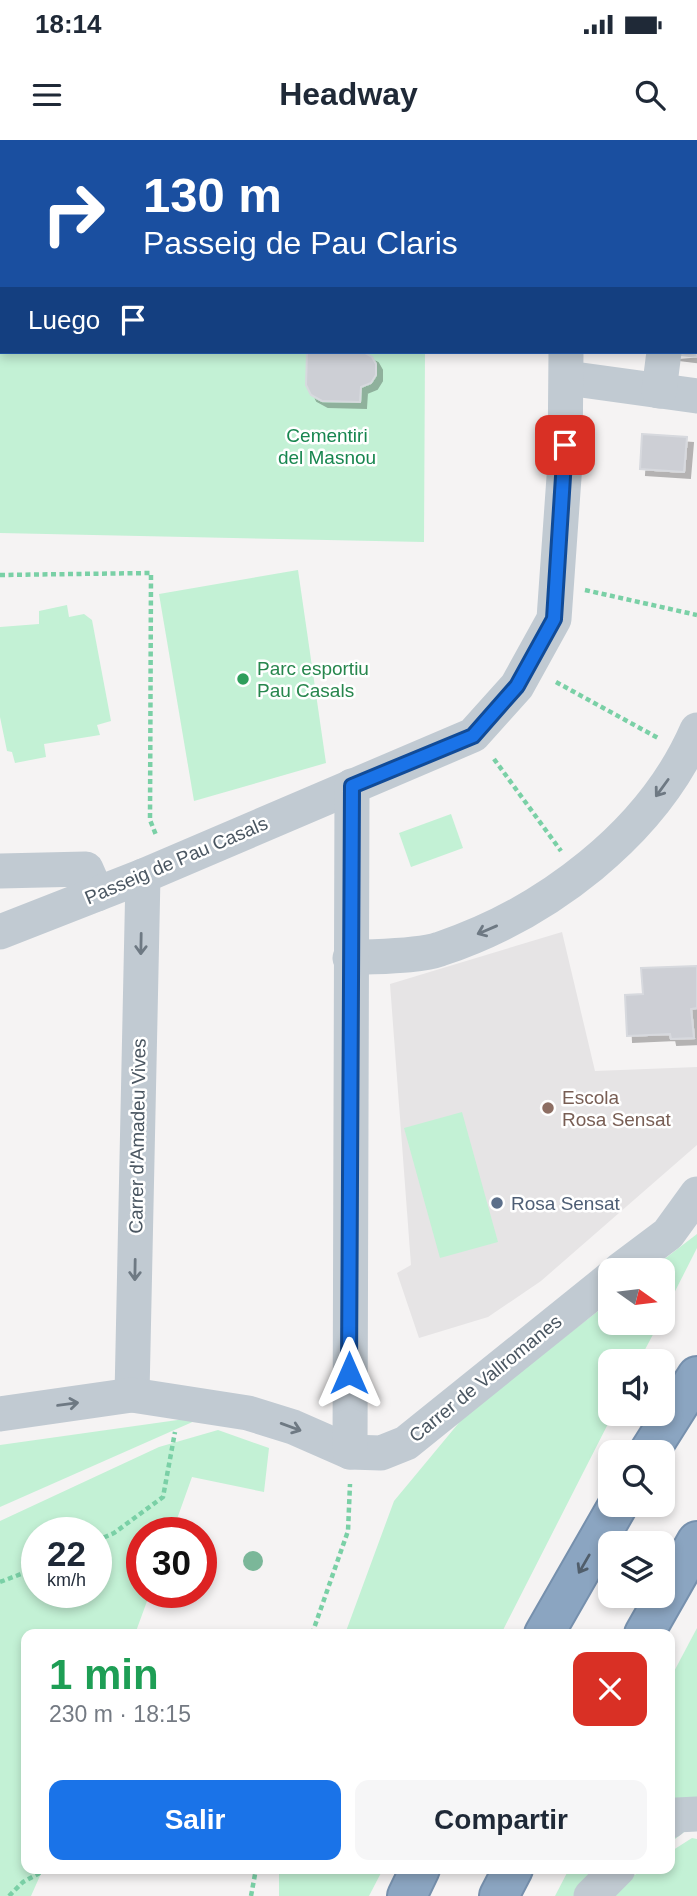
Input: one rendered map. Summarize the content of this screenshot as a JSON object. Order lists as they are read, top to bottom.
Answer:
{
  "streets": {
    "street": ["Passeig de Pau Casals", "Carrer d'Amadeu Vives", "Carrer de Vallromanes"]
  },
  "crossings": [
    ["Passeig de Pau Casals", "Carrer d'Amadeu Vives"]
  ],
  "parks": ["Cementiri del Masnou"],
  "places": ["Parc esportiu Pau Casals", "Escola Rosa Sensat", "Rosa Sensat"],
  "north": "right",
  "page": {
    "status": "18:14",
    "header": "Headway",
    "turn": ["130 m", "Passeig de Pau Claris"],
    "then": "Luego",
    "speed": "22 km/h",
    "limit": "30",
    "heading": ["1 min", "230 m · 18:15"],
    "buttons": ["Salir", "Compartir"]
  }
}
